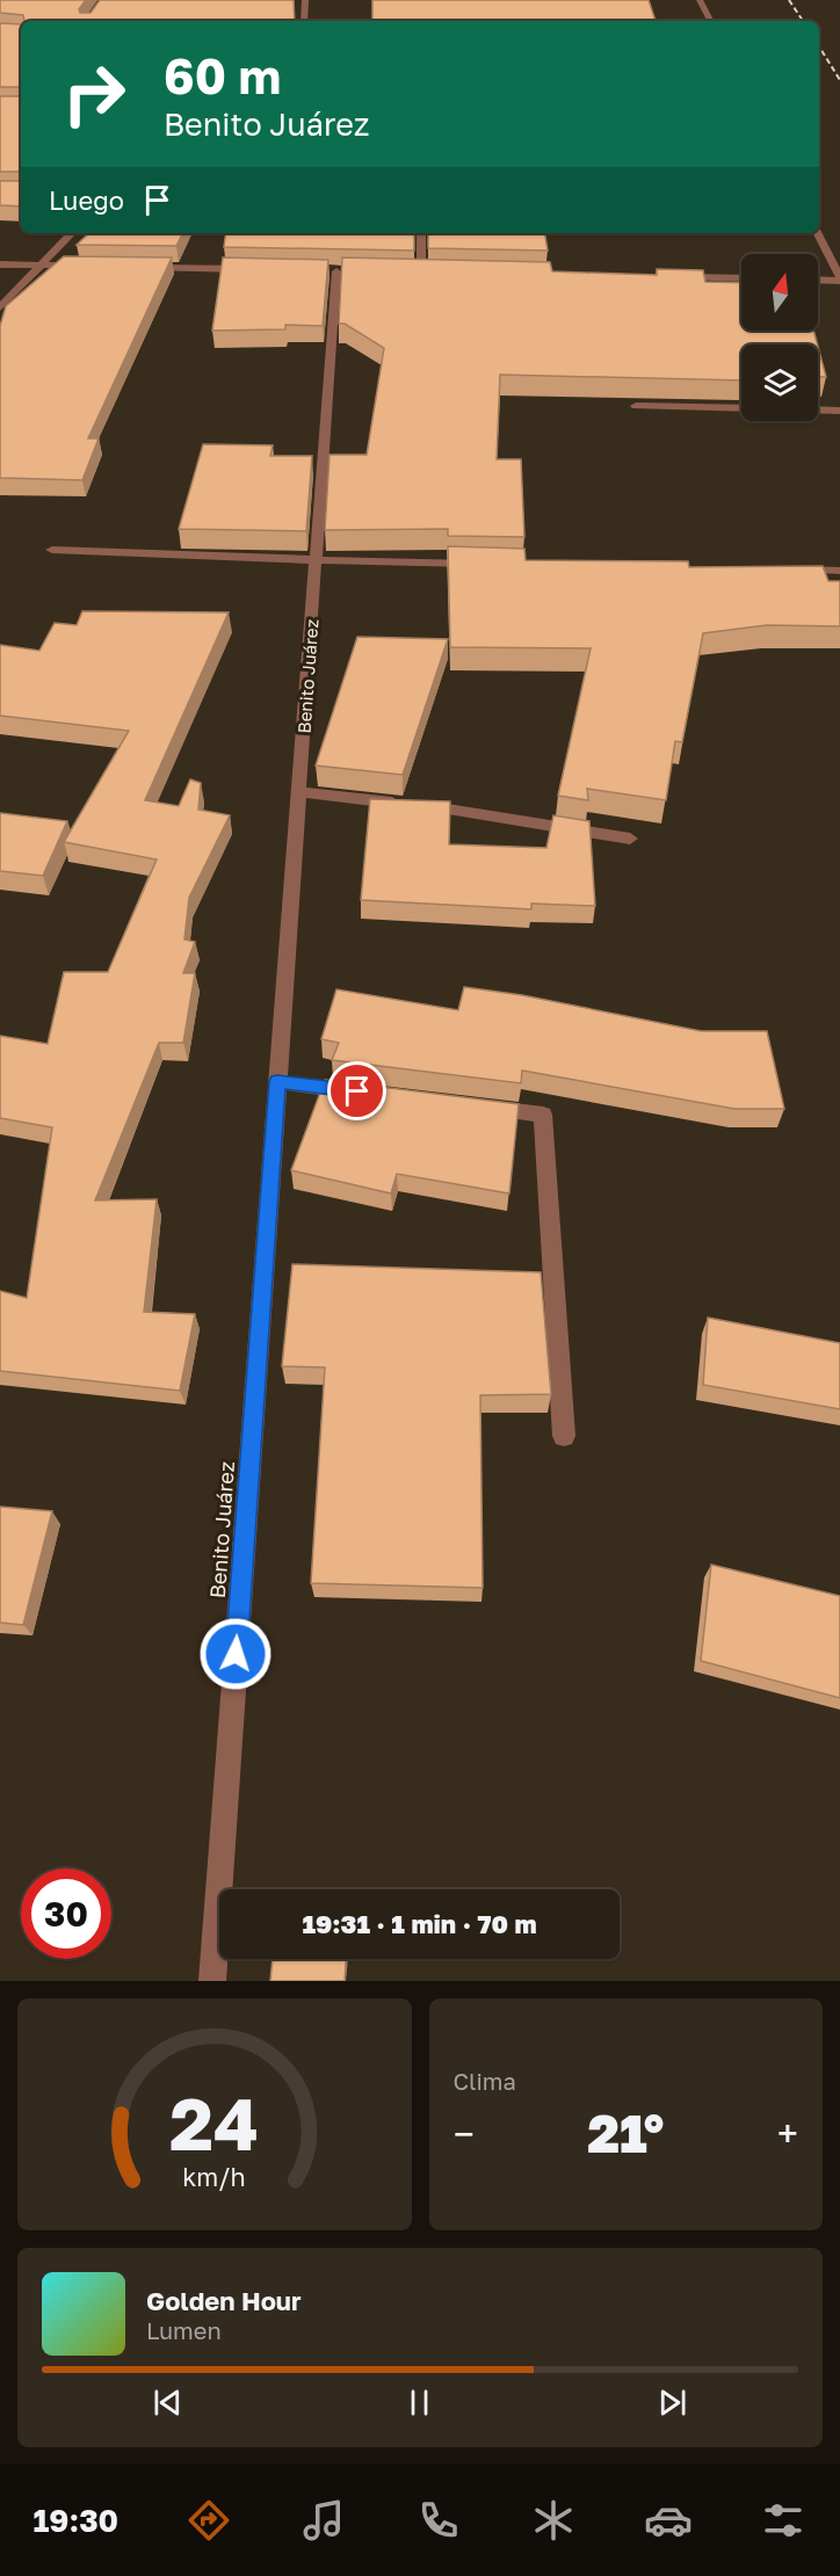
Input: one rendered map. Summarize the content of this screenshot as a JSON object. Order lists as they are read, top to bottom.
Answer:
{
  "streets": {
    "street": ["Benito Juárez"]
  },
  "north": "top",
  "page": {
    "turn": ["60 m", "Benito Juárez"],
    "then": "Luego",
    "limit": "30",
    "trip": "19:31 · 1 min · 70 m",
    "tile": "Clima",
    "heat": ["−", "21°", "+"],
    "song": ["Golden Hour", "Lumen"],
    "tabs": "19:30",
    "gauge": ["24", "km/h"]
  }
}
